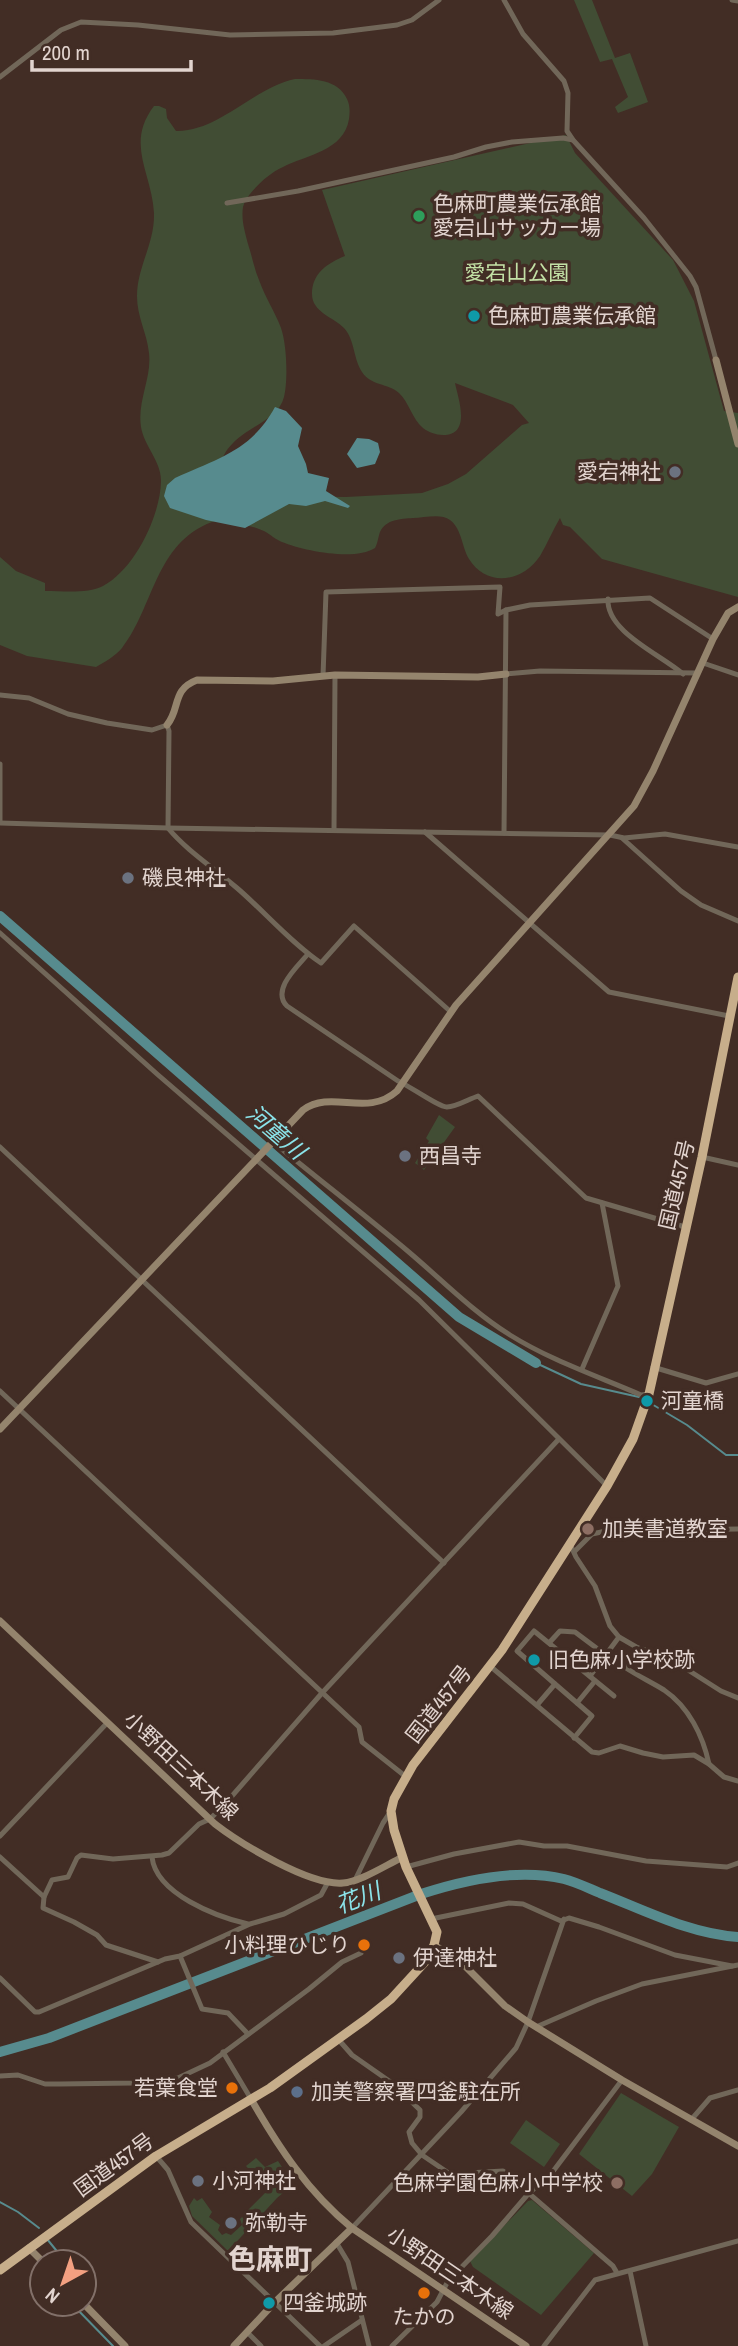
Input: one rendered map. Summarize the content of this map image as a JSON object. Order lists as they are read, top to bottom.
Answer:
{
  "streets": {
    "highway": ["国道457号"],
    "street": ["小野田三本木線"]
  },
  "crossings": [
    ["国道457号", "小野田三本木線"]
  ],
  "districts": ["色麻町"],
  "water": ["河童川", "花川"],
  "parks": ["愛宕山公園"],
  "places": [
    "色麻町農業伝承館 愛宕山サッカー場",
    "色麻町農業伝承館",
    "愛宕神社",
    "磯良神社",
    "西昌寺",
    "河童橋",
    "加美書道教室",
    "旧色麻小学校跡",
    "小料理ひじり",
    "伊達神社",
    "若葉食堂",
    "加美警察署四釜駐在所",
    "小河神社",
    "色麻学園色麻小中学校",
    "弥勒寺",
    "たかの",
    "四釜城跡"
  ],
  "scale_bar": "200 m",
  "north": "bottom left"
}
